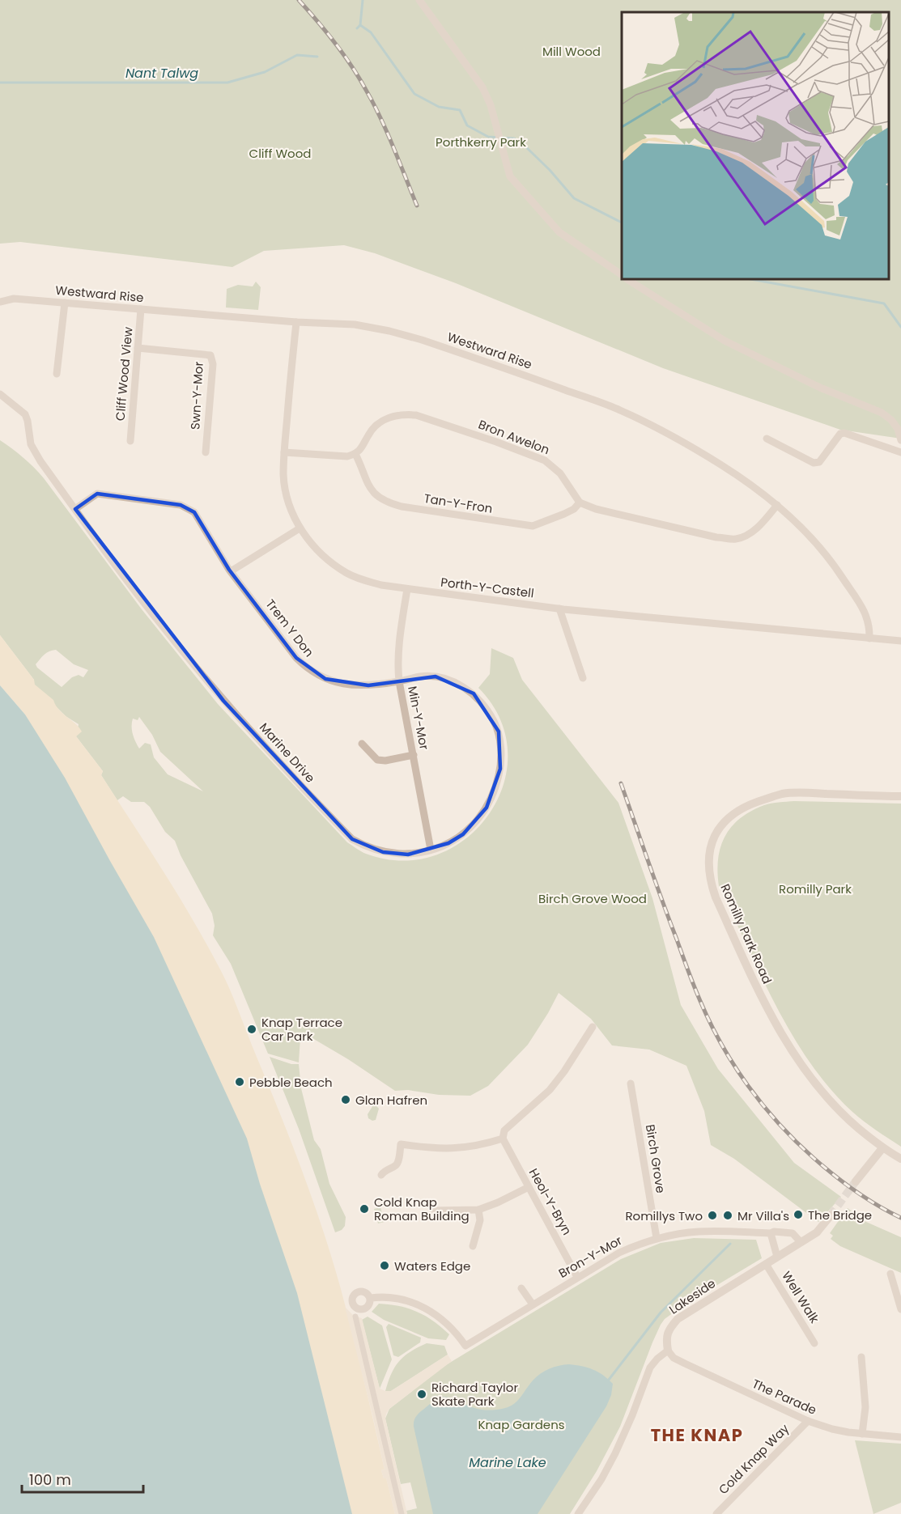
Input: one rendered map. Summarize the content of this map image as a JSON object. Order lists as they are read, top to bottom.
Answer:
{
  "streets": {
    "street": [
      "Westward Rise",
      "Cliff Wood View",
      "Swn-Y-Mor",
      "Bron Awelon",
      "Tan-Y-Fron",
      "Porth-Y-Castell",
      "Trem Y Don",
      "Min-Y-Mor",
      "Marine Drive",
      "Romilly Park Road",
      "Birch Grove",
      "Heol-Y-Bryn",
      "Bron-Y-Mor",
      "Lakeside",
      "Well Walk",
      "The Parade",
      "Cold Knap Way"
    ]
  },
  "crossings": [
    ["Westward Rise", "Cliff Wood View"],
    ["Westward Rise", "Porth-Y-Castell"],
    ["Cliff Wood View", "Swn-Y-Mor"],
    ["Bron Awelon", "Tan-Y-Fron"],
    ["Porth-Y-Castell", "Min-Y-Mor"],
    ["Trem Y Don", "Min-Y-Mor"],
    ["Trem Y Don", "Marine Drive"],
    ["Min-Y-Mor", "Marine Drive"],
    ["Birch Grove", "Bron-Y-Mor"],
    ["Heol-Y-Bryn", "Bron-Y-Mor"],
    ["Bron-Y-Mor", "Lakeside"],
    ["Lakeside", "Well Walk"],
    ["Lakeside", "The Parade"],
    ["The Parade", "Cold Knap Way"]
  ],
  "districts": ["THE KNAP"],
  "water": ["Nant Talwg", "Marine Lake"],
  "parks": [
    "Mill Wood",
    "Porthkerry Park",
    "Cliff Wood",
    "Romilly Park",
    "Birch Grove Wood",
    "Knap Gardens"
  ],
  "places": [
    "Knap Terrace Car Park",
    "Pebble Beach",
    "Glan Hafren",
    "Cold Knap Roman Building",
    "The Bridge",
    "Romillys Two",
    "Mr Villa's",
    "Waters Edge",
    "Richard Taylor Skate Park"
  ],
  "scale_bar": "100 m"
}
